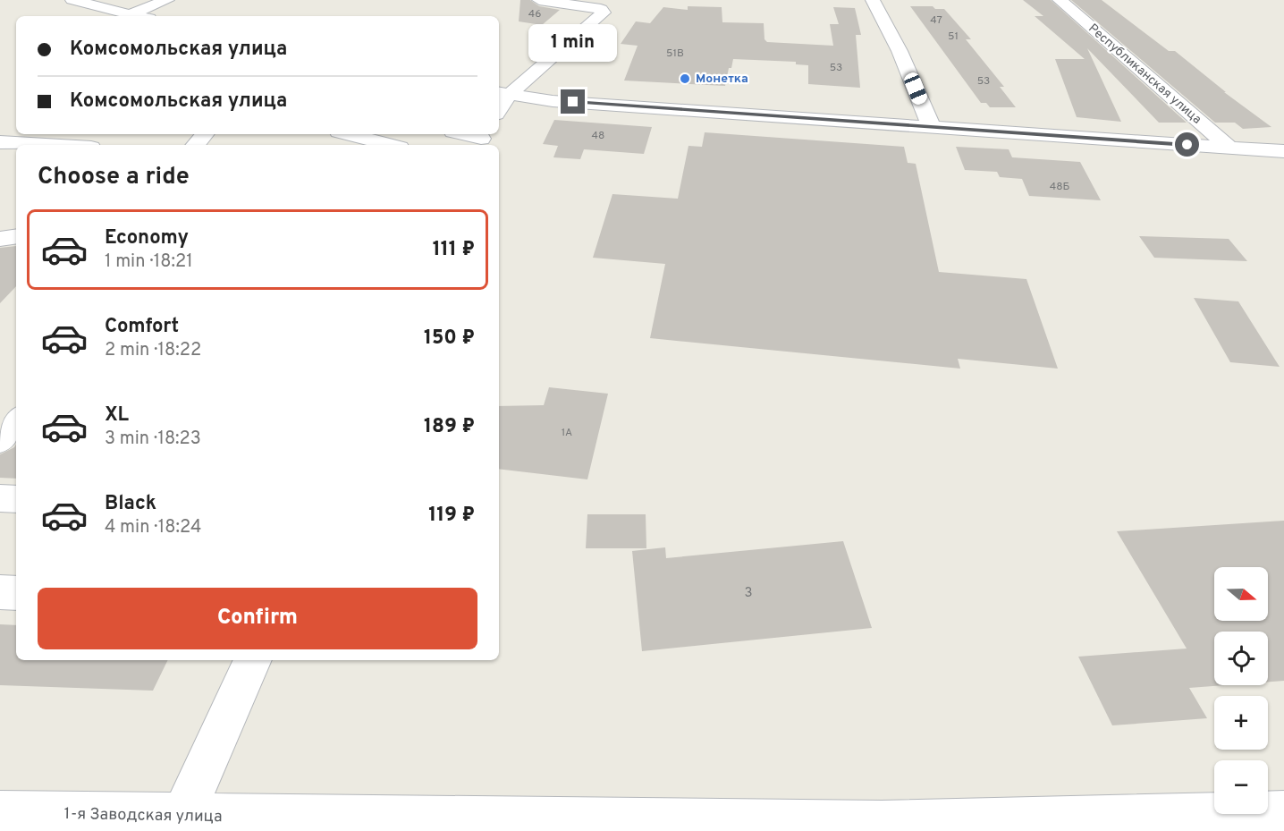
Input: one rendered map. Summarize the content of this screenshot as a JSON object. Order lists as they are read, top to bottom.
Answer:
{
  "streets": {
    "street": ["Республиканская улица", "1-я Заводская улица"]
  },
  "places": ["Монетка"],
  "house_numbers": [
    "46",
    "47",
    "51",
    "51В",
    "53",
    "53",
    "48",
    "48Б",
    "1А",
    "3"
  ],
  "north": "right",
  "page": {
    "banner": ["Комсомольская улица", "Комсомольская улица"],
    "bubble": "1 min",
    "heading": "Choose a ride",
    "list": [
      {
        "name": "Economy",
        "note": "1 min · 18:21",
        "value": "111 ₽"
      },
      {
        "name": "Comfort",
        "note": "2 min · 18:22",
        "value": "150 ₽"
      },
      {
        "name": "XL",
        "note": "3 min · 18:23",
        "value": "189 ₽"
      },
      {
        "name": "Black",
        "note": "4 min · 18:24",
        "value": "119 ₽"
      }
    ],
    "map_buttons": ["+", "−"],
    "buttons": "Confirm"
  }
}
